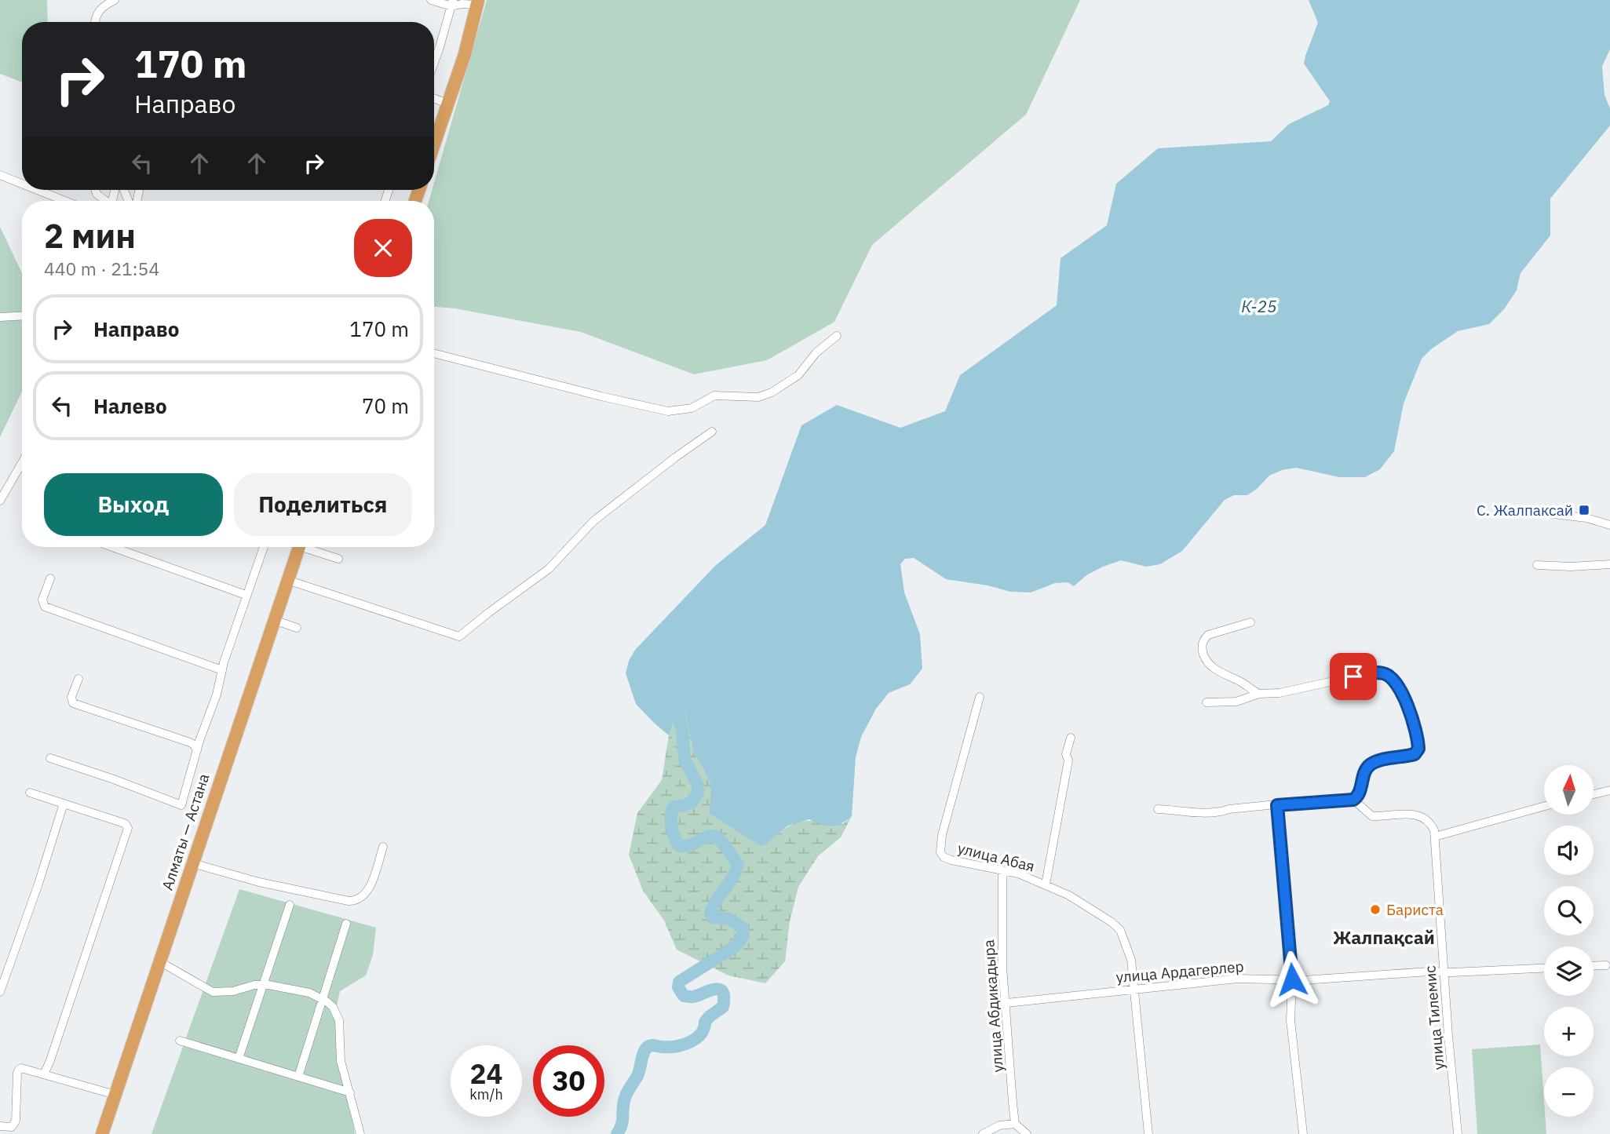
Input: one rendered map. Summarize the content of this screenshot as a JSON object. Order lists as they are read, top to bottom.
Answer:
{
  "streets": {
    "highway": ["Алматы — Астана"],
    "street": [
      "улица Абая",
      "улица Ардагерлер",
      "улица Абдикадыра",
      "улица Тилемис"
    ]
  },
  "crossings": [
    ["улица Абая", "улица Ардагерлер"],
    ["улица Абая", "улица Абдикадыра"],
    ["улица Ардагерлер", "улица Абдикадыра"],
    ["улица Ардагерлер", "улица Тилемис"]
  ],
  "districts": ["Жалпақсай"],
  "water": ["К-25"],
  "places": {
    "transit": ["С. Жалпаксай"],
    "other": ["Бариста"]
  },
  "north": "top",
  "page": {
    "turn": ["170 m", "Направо"],
    "heading": ["2 мин", "440 m · 21:54"],
    "list": [
      {
        "name": "Направо",
        "value": "170 m"
      },
      {
        "name": "Налево",
        "value": "70 m"
      }
    ],
    "buttons": ["Выход", "Поделиться"],
    "map_buttons": ["+", "−"],
    "speed": "24 km/h",
    "limit": "30"
  }
}
